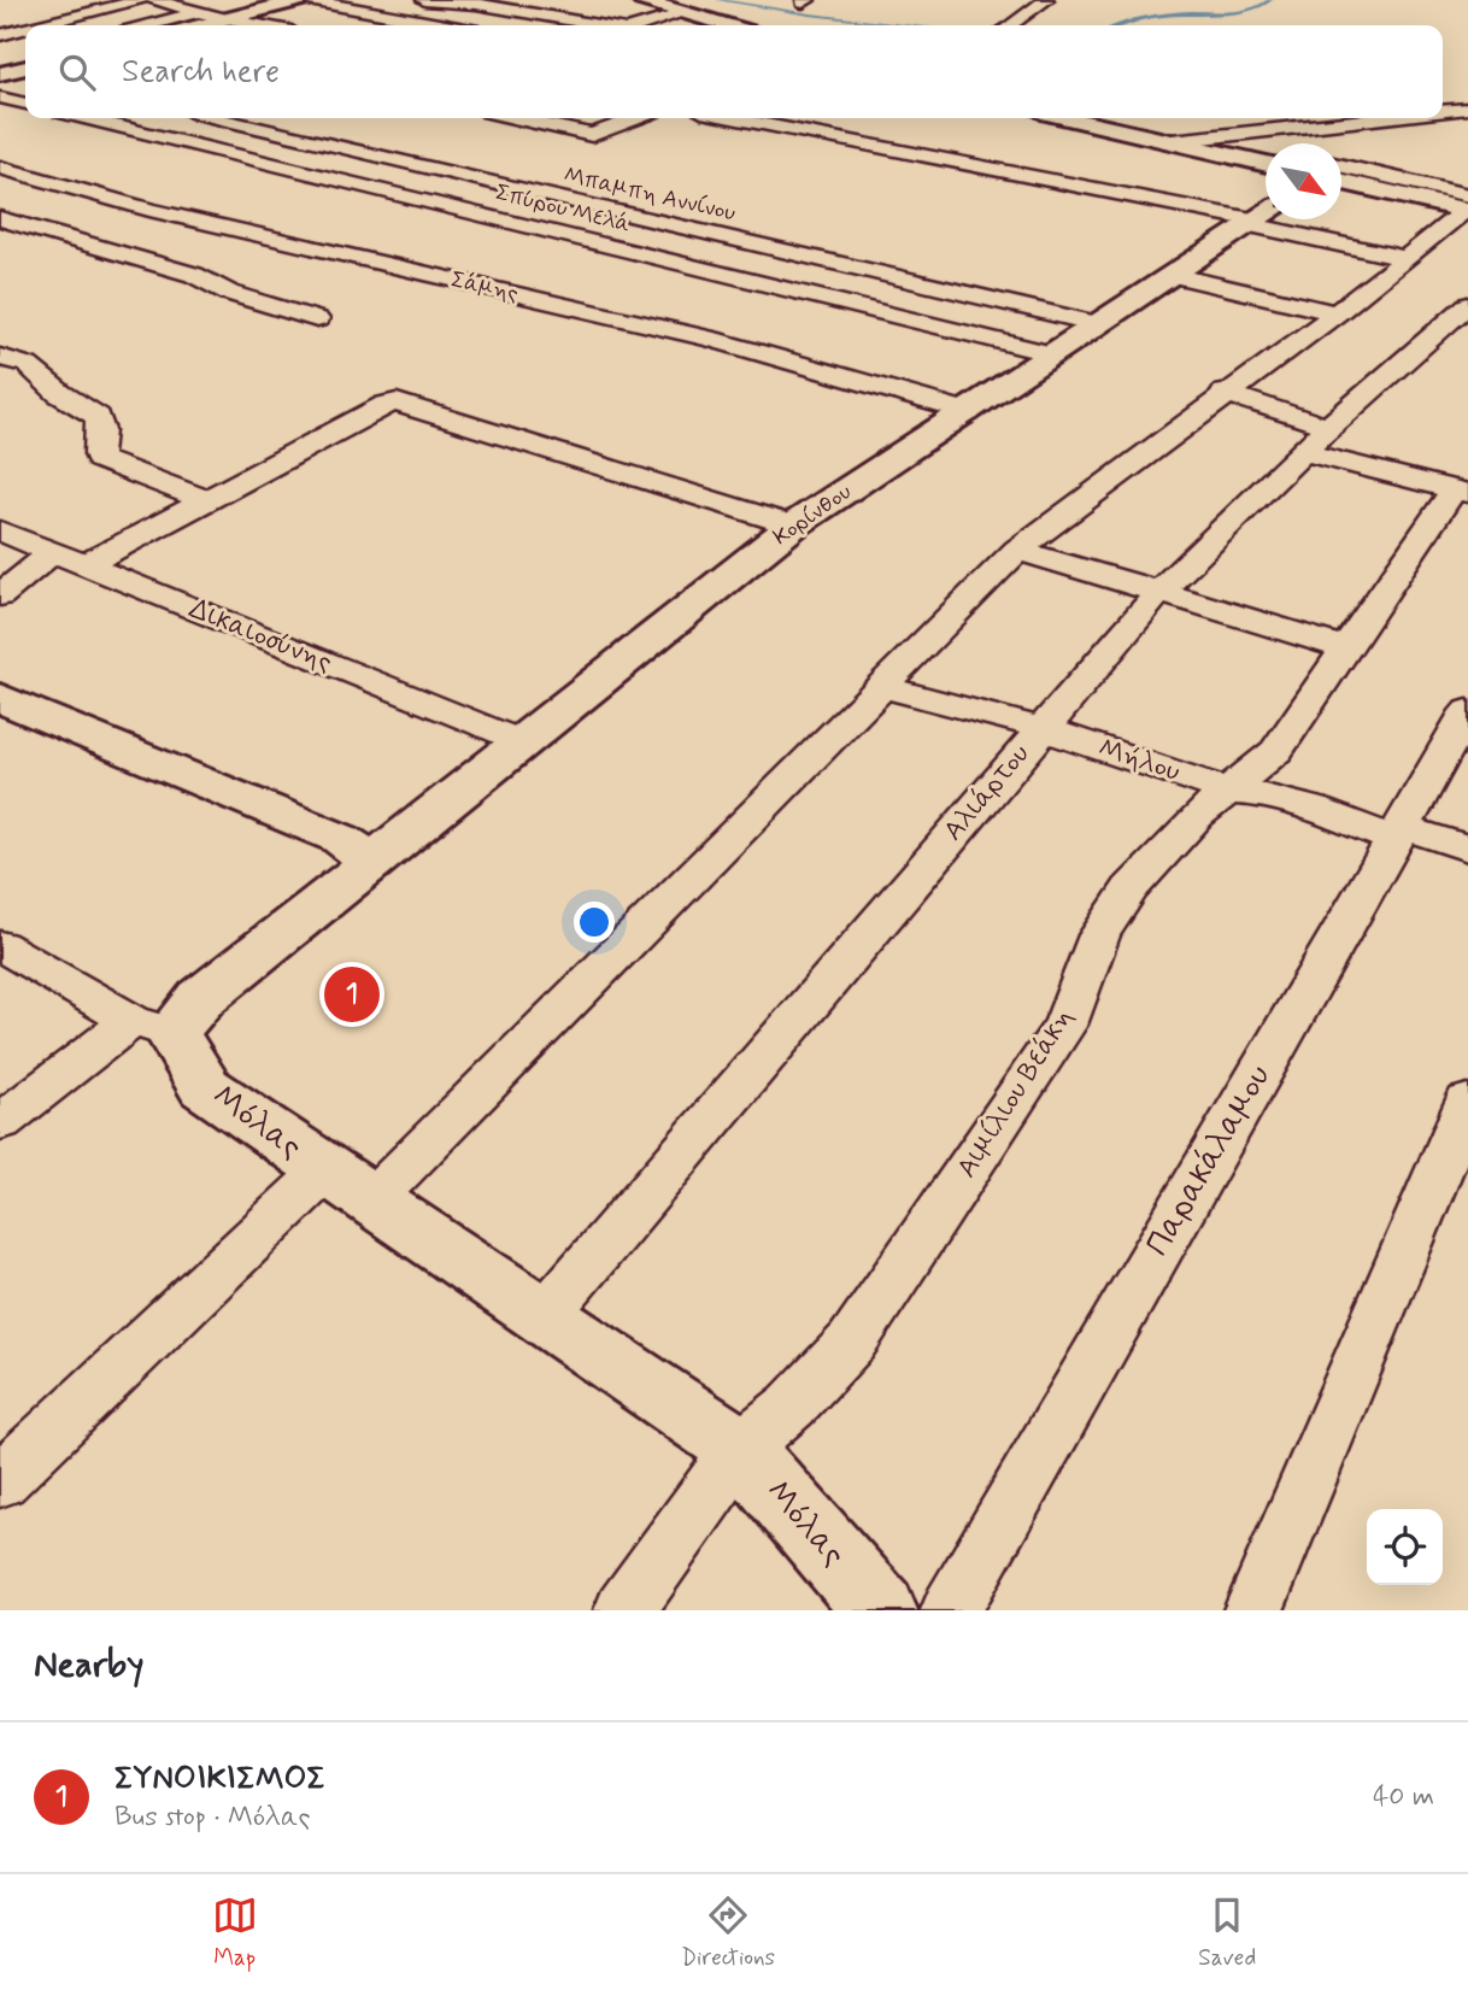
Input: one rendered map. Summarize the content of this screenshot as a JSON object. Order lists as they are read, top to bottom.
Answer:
{
  "streets": {
    "street": [
      "Μπαμπη Αννίνου",
      "Σπύρου Μελά",
      "Σάμης",
      "Κορίνθου",
      "Δικαιοσύνης",
      "Μήλου",
      "Αλιάρτου",
      "Αιμίλιου Βεάκη",
      "Μόλας",
      "Παρακάλαμου"
    ]
  },
  "crossings": [
    ["Μπαμπη Αννίνου", "Κορίνθου"],
    ["Σπύρου Μελά", "Κορίνθου"],
    ["Σάμης", "Κορίνθου"],
    ["Κορίνθου", "Δικαιοσύνης"],
    ["Μήλου", "Αλιάρτου"],
    ["Μήλου", "Αιμίλιου Βεάκη"],
    ["Μήλου", "Παρακάλαμου"],
    ["Αλιάρτου", "Μόλας"],
    ["Αιμίλιου Βεάκη", "Μόλας"]
  ],
  "north": "bottom right",
  "page": {
    "search": "Search here",
    "pins": "1",
    "heading": "Nearby",
    "list": [
      {
        "mark": "1",
        "name": "ΣΥΝΟΙΚΙΣΜΟΣ",
        "note": "Bus stop · Μόλας",
        "value": "40 m"
      }
    ],
    "nav": ["Map", "Directions", "Saved"]
  }
}
